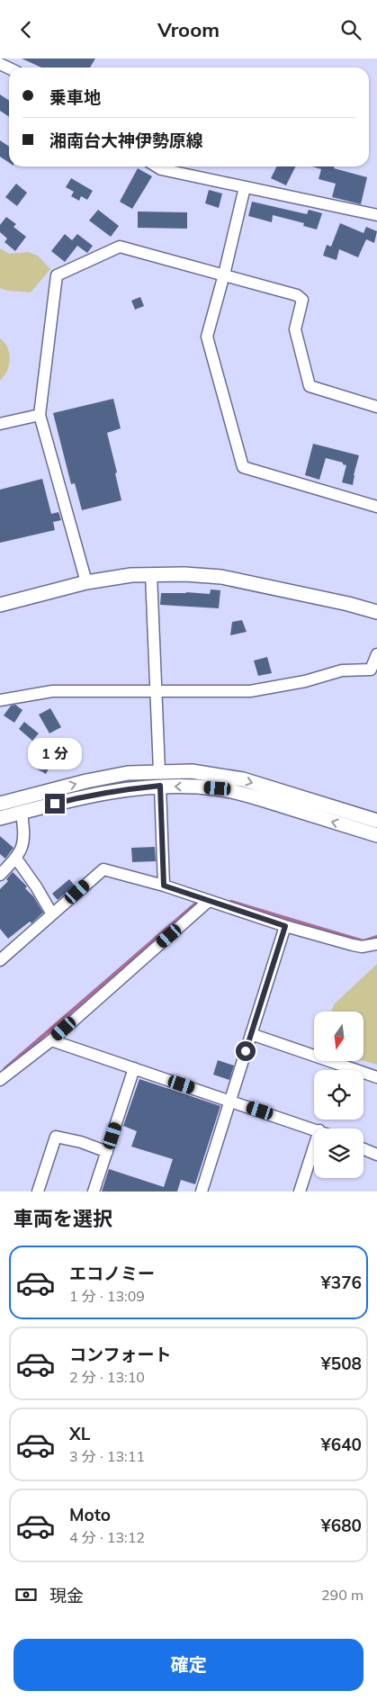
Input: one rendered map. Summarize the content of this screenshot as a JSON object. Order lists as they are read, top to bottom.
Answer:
{
  "north": "bottom",
  "page": {
    "header": "Vroom",
    "banner": ["乗車地", "湘南台大神伊勢原線"],
    "bubble": "1 分",
    "heading": "車両を選択",
    "list": [
      {
        "name": "エコノミー",
        "note": "1 分 · 13:09",
        "value": "¥376"
      },
      {
        "name": "コンフォート",
        "note": "2 分 · 13:10",
        "value": "¥508"
      },
      {
        "name": "XL",
        "note": "3 分 · 13:11",
        "value": "¥640"
      },
      {
        "name": "Moto",
        "note": "4 分 · 13:12",
        "value": "¥680"
      }
    ],
    "pay": ["現金", "290 m"],
    "buttons": "確定"
  }
}
